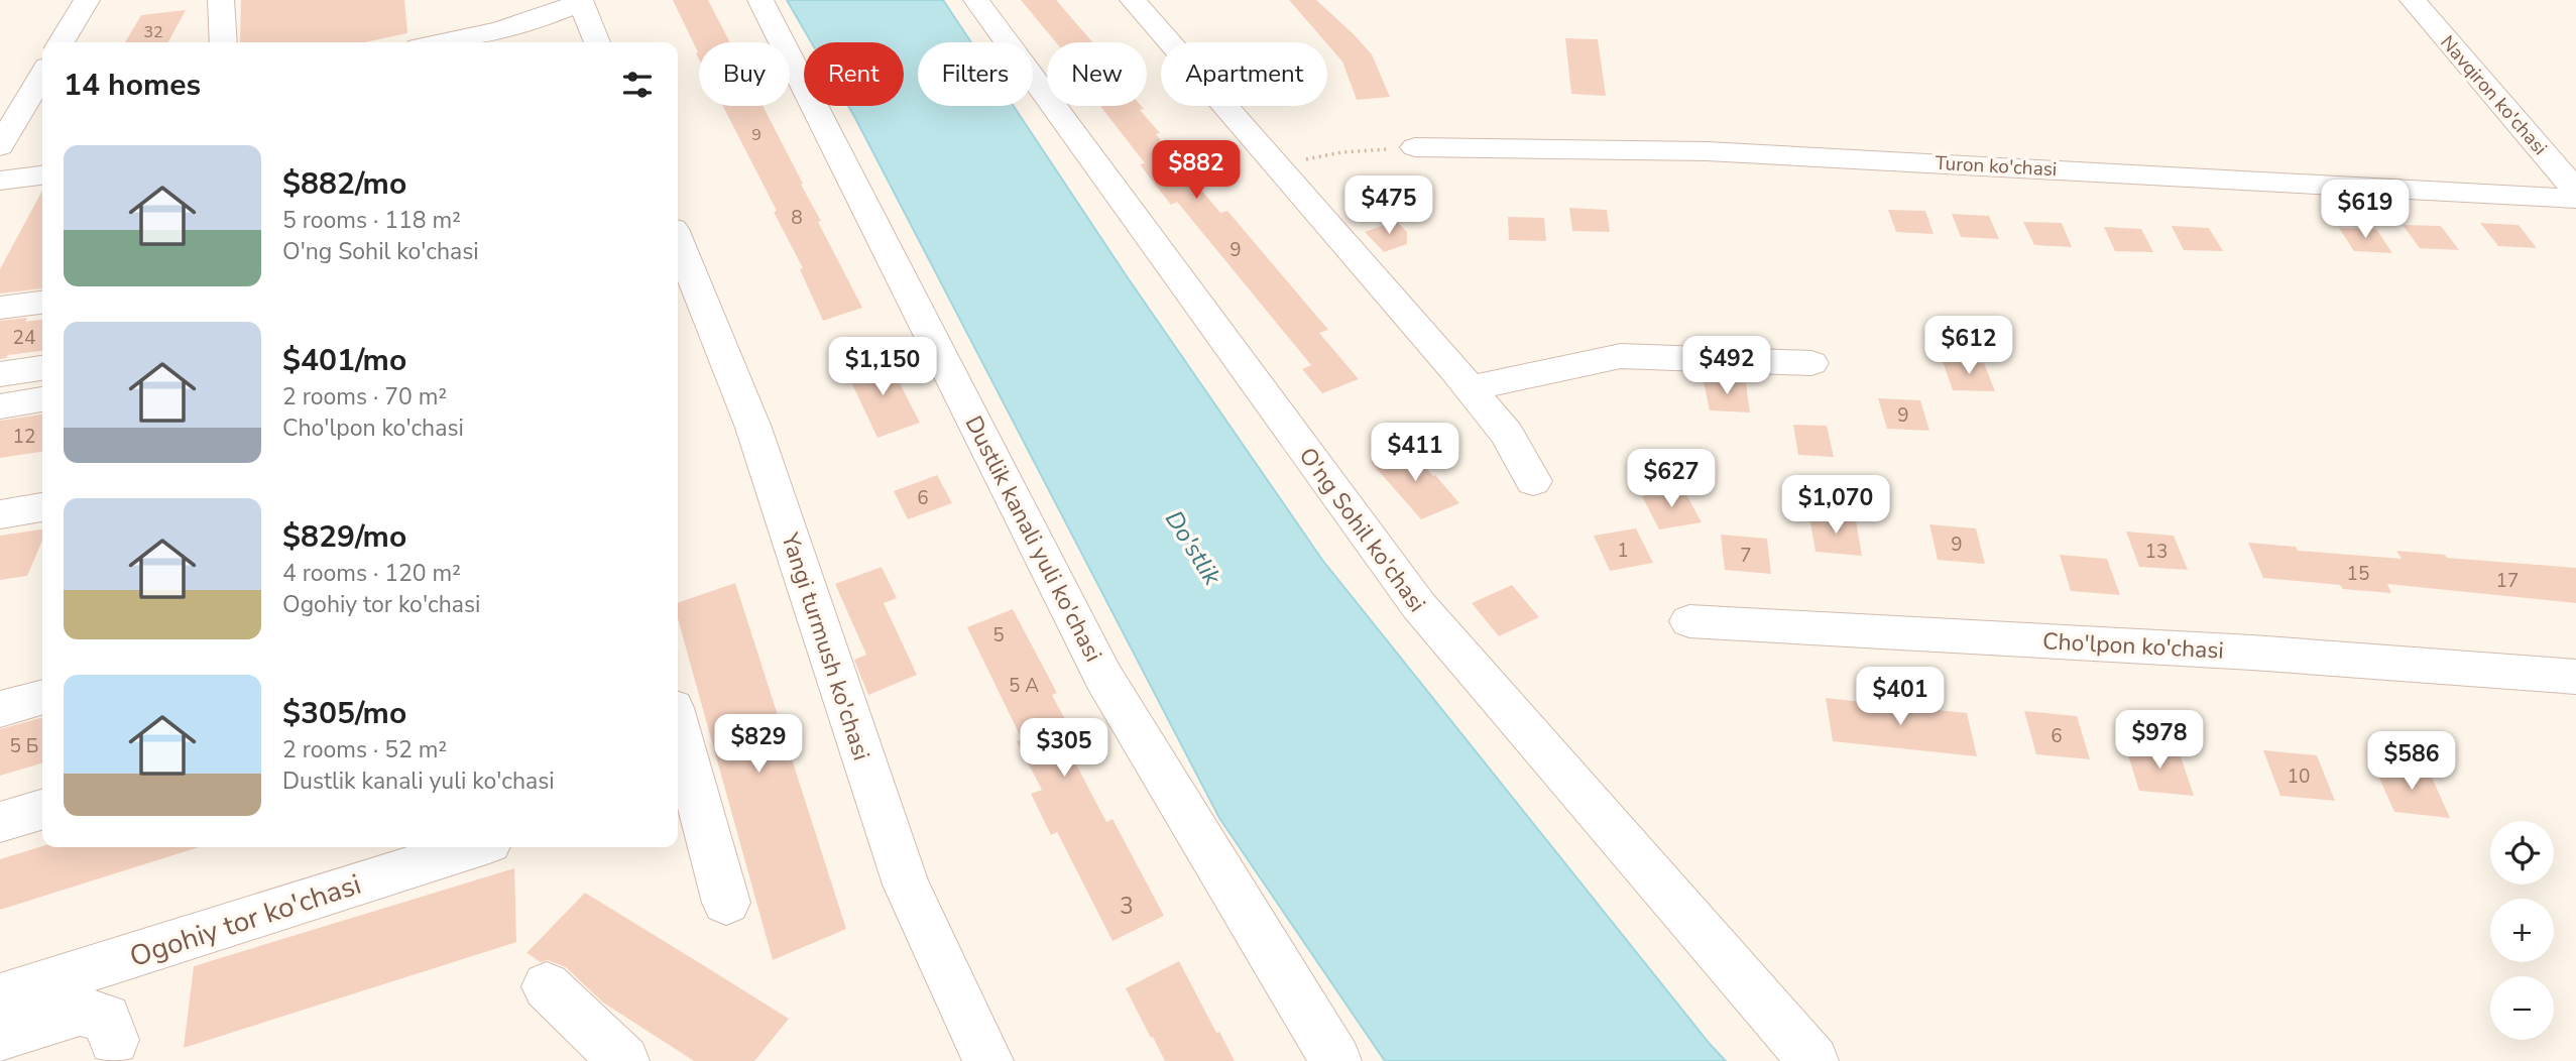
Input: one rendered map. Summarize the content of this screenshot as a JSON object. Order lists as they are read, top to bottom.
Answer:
{
  "streets": {
    "street": [
      "Navqiron ko'chasi",
      "Turon ko'chasi",
      "O'ng Sohil ko'chasi",
      "Dustlik kanali yuli ko'chasi",
      "Cho'lpon ko'chasi",
      "Yangi turmush ko'chasi",
      "Ogohiy tor ko'chasi"
    ]
  },
  "water": ["Do'stlik"],
  "house_numbers": [
    "32",
    "9",
    "8",
    "9",
    "24",
    "9",
    "12",
    "6",
    "9",
    "1",
    "13",
    "7",
    "15",
    "17",
    "5",
    "5 А",
    "6",
    "5 Б",
    "10",
    "3"
  ],
  "page": {
    "chip": [
      "Buy",
      "Rent",
      "Filters",
      "New",
      "Apartment"
    ],
    "heading": "14 homes",
    "list": [
      {
        "name": "$882/mo",
        "note": "5 rooms · 118 m² · O'ng Sohil ko'chasi"
      },
      {
        "name": "$401/mo",
        "note": "2 rooms · 70 m² · Cho'lpon ko'chasi"
      },
      {
        "name": "$829/mo",
        "note": "4 rooms · 120 m² · Ogohiy tor ko'chasi"
      },
      {
        "name": "$305/mo",
        "note": "2 rooms · 52 m² · Dustlik kanali yuli ko'chasi"
      }
    ],
    "price": [
      "$882",
      "$475",
      "$619",
      "$612",
      "$492",
      "$1,150",
      "$411",
      "$627",
      "$1,070",
      "$401",
      "$978",
      "$829",
      "$305",
      "$586"
    ],
    "map_buttons": ["+", "−"]
  }
}
